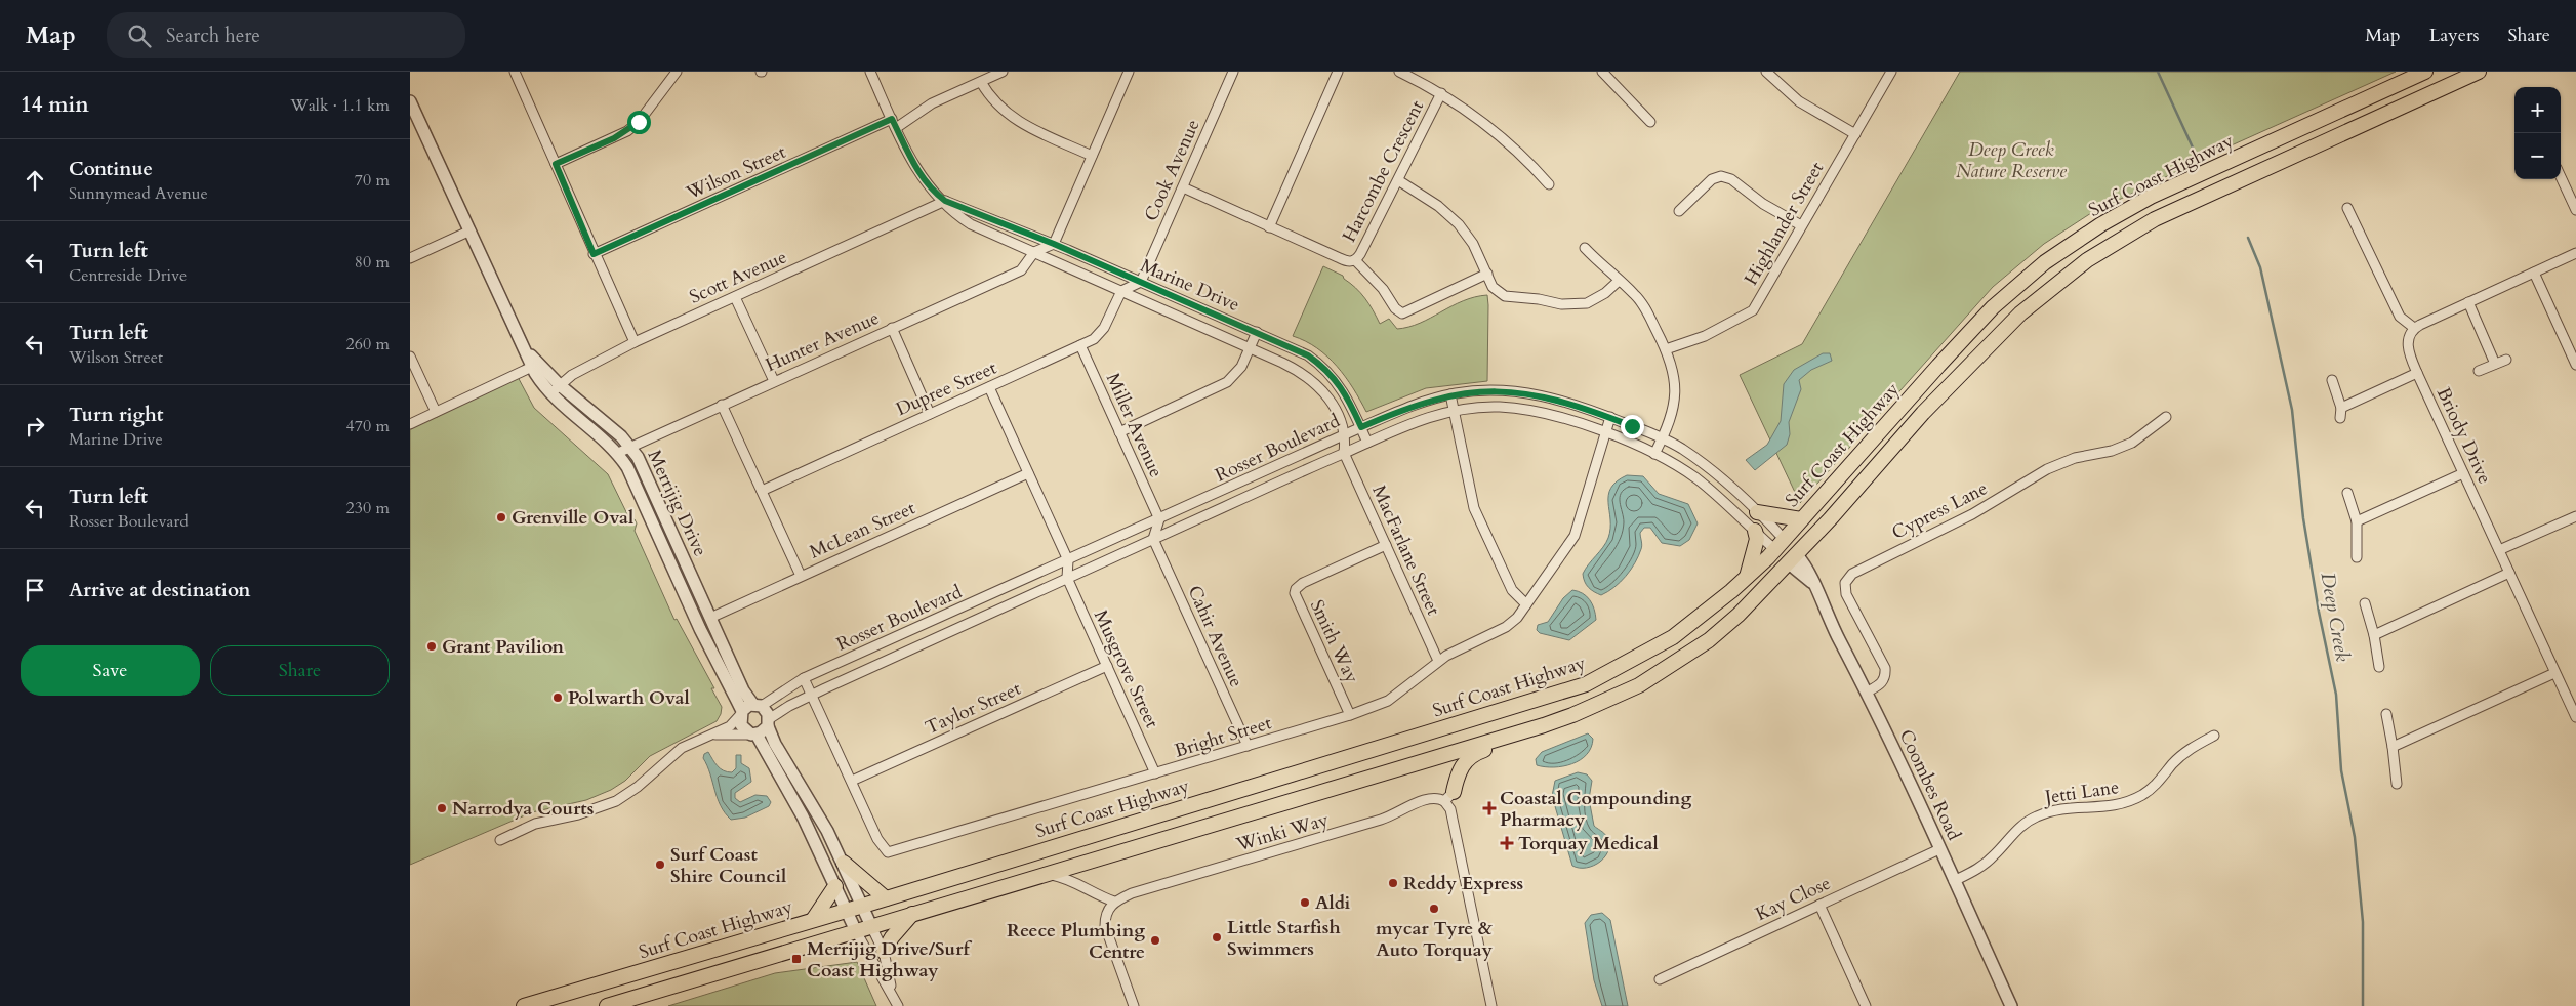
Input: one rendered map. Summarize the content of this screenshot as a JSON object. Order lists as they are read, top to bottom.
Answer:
{
  "streets": {
    "main road": ["Surf Coast Highway"],
    "street": [
      "Cook Avenue",
      "Harcombe Crescent",
      "Wilson Street",
      "Highlander Street",
      "Scott Avenue",
      "Marine Drive",
      "Hunter Avenue",
      "Dupree Street",
      "Miller Avenue",
      "Briody Drive",
      "Rosser Boulevard",
      "Merrijig Drive",
      "Cypress Lane",
      "McLean Street",
      "MacFarlane Street",
      "Cahir Avenue",
      "Smith Way",
      "Musgrove Street",
      "Taylor Street",
      "Bright Street",
      "Coombes Road",
      "Jetti Lane",
      "Winki Way",
      "Kay Close"
    ]
  },
  "crossings": [
    ["Cook Avenue", "Harcombe Crescent"],
    ["Cook Avenue", "Marine Drive"],
    ["Wilson Street", "Marine Drive"],
    ["Surf Coast Highway", "Rosser Boulevard"],
    ["Surf Coast Highway", "Merrijig Drive"],
    ["Surf Coast Highway", "Coombes Road"],
    ["Scott Avenue", "Marine Drive"],
    ["Scott Avenue", "Merrijig Drive"],
    ["Marine Drive", "Hunter Avenue"],
    ["Marine Drive", "Dupree Street"],
    ["Marine Drive", "Rosser Boulevard"],
    ["Hunter Avenue", "Merrijig Drive"],
    ["Dupree Street", "Miller Avenue"],
    ["Miller Avenue", "Rosser Boulevard"],
    ["Rosser Boulevard", "Merrijig Drive"],
    ["Rosser Boulevard", "MacFarlane Street"],
    ["Rosser Boulevard", "Cahir Avenue"],
    ["Rosser Boulevard", "Musgrove Street"],
    ["Rosser Boulevard", "Bright Street"],
    ["Merrijig Drive", "McLean Street"],
    ["Cypress Lane", "Coombes Road"],
    ["MacFarlane Street", "Smith Way"],
    ["MacFarlane Street", "Bright Street"],
    ["Cahir Avenue", "Bright Street"],
    ["Smith Way", "Bright Street"],
    ["Musgrove Street", "Taylor Street"],
    ["Musgrove Street", "Bright Street"],
    ["Taylor Street", "Bright Street"],
    ["Coombes Road", "Jetti Lane"],
    ["Coombes Road", "Kay Close"]
  ],
  "water": ["Deep Creek"],
  "parks": ["Deep Creek Nature Reserve"],
  "places": {
    "other": [
      "Grenville Oval",
      "Grant Pavilion",
      "Polwarth Oval",
      "Narrodya Courts",
      "Surf Coast Shire Council",
      "Reddy Express",
      "Aldi",
      "mycar Tyre & Auto Torquay",
      "Little Starfish Swimmers",
      "Reece Plumbing Centre"
    ],
    "health": ["Coastal Compounding Pharmacy", "Torquay Medical"],
    "transit": ["Merrijig Drive/Surf Coast Highway"]
  },
  "page": {
    "header": "Map",
    "search": "Search here",
    "nav": ["Map", "Layers", "Share"],
    "heading": ["14 min", "Walk · 1.1 km"],
    "map_buttons": ["+", "−"],
    "list": [
      ["Continue", "Sunnymead Avenue", "70 m"],
      ["Turn left", "Centreside Drive", "80 m"],
      ["Turn left", "Wilson Street", "260 m"],
      ["Turn right", "Marine Drive", "470 m"],
      ["Turn left", "Rosser Boulevard", "230 m"],
      "Arrive at destination"
    ],
    "buttons": ["Save", "Share"]
  }
}
